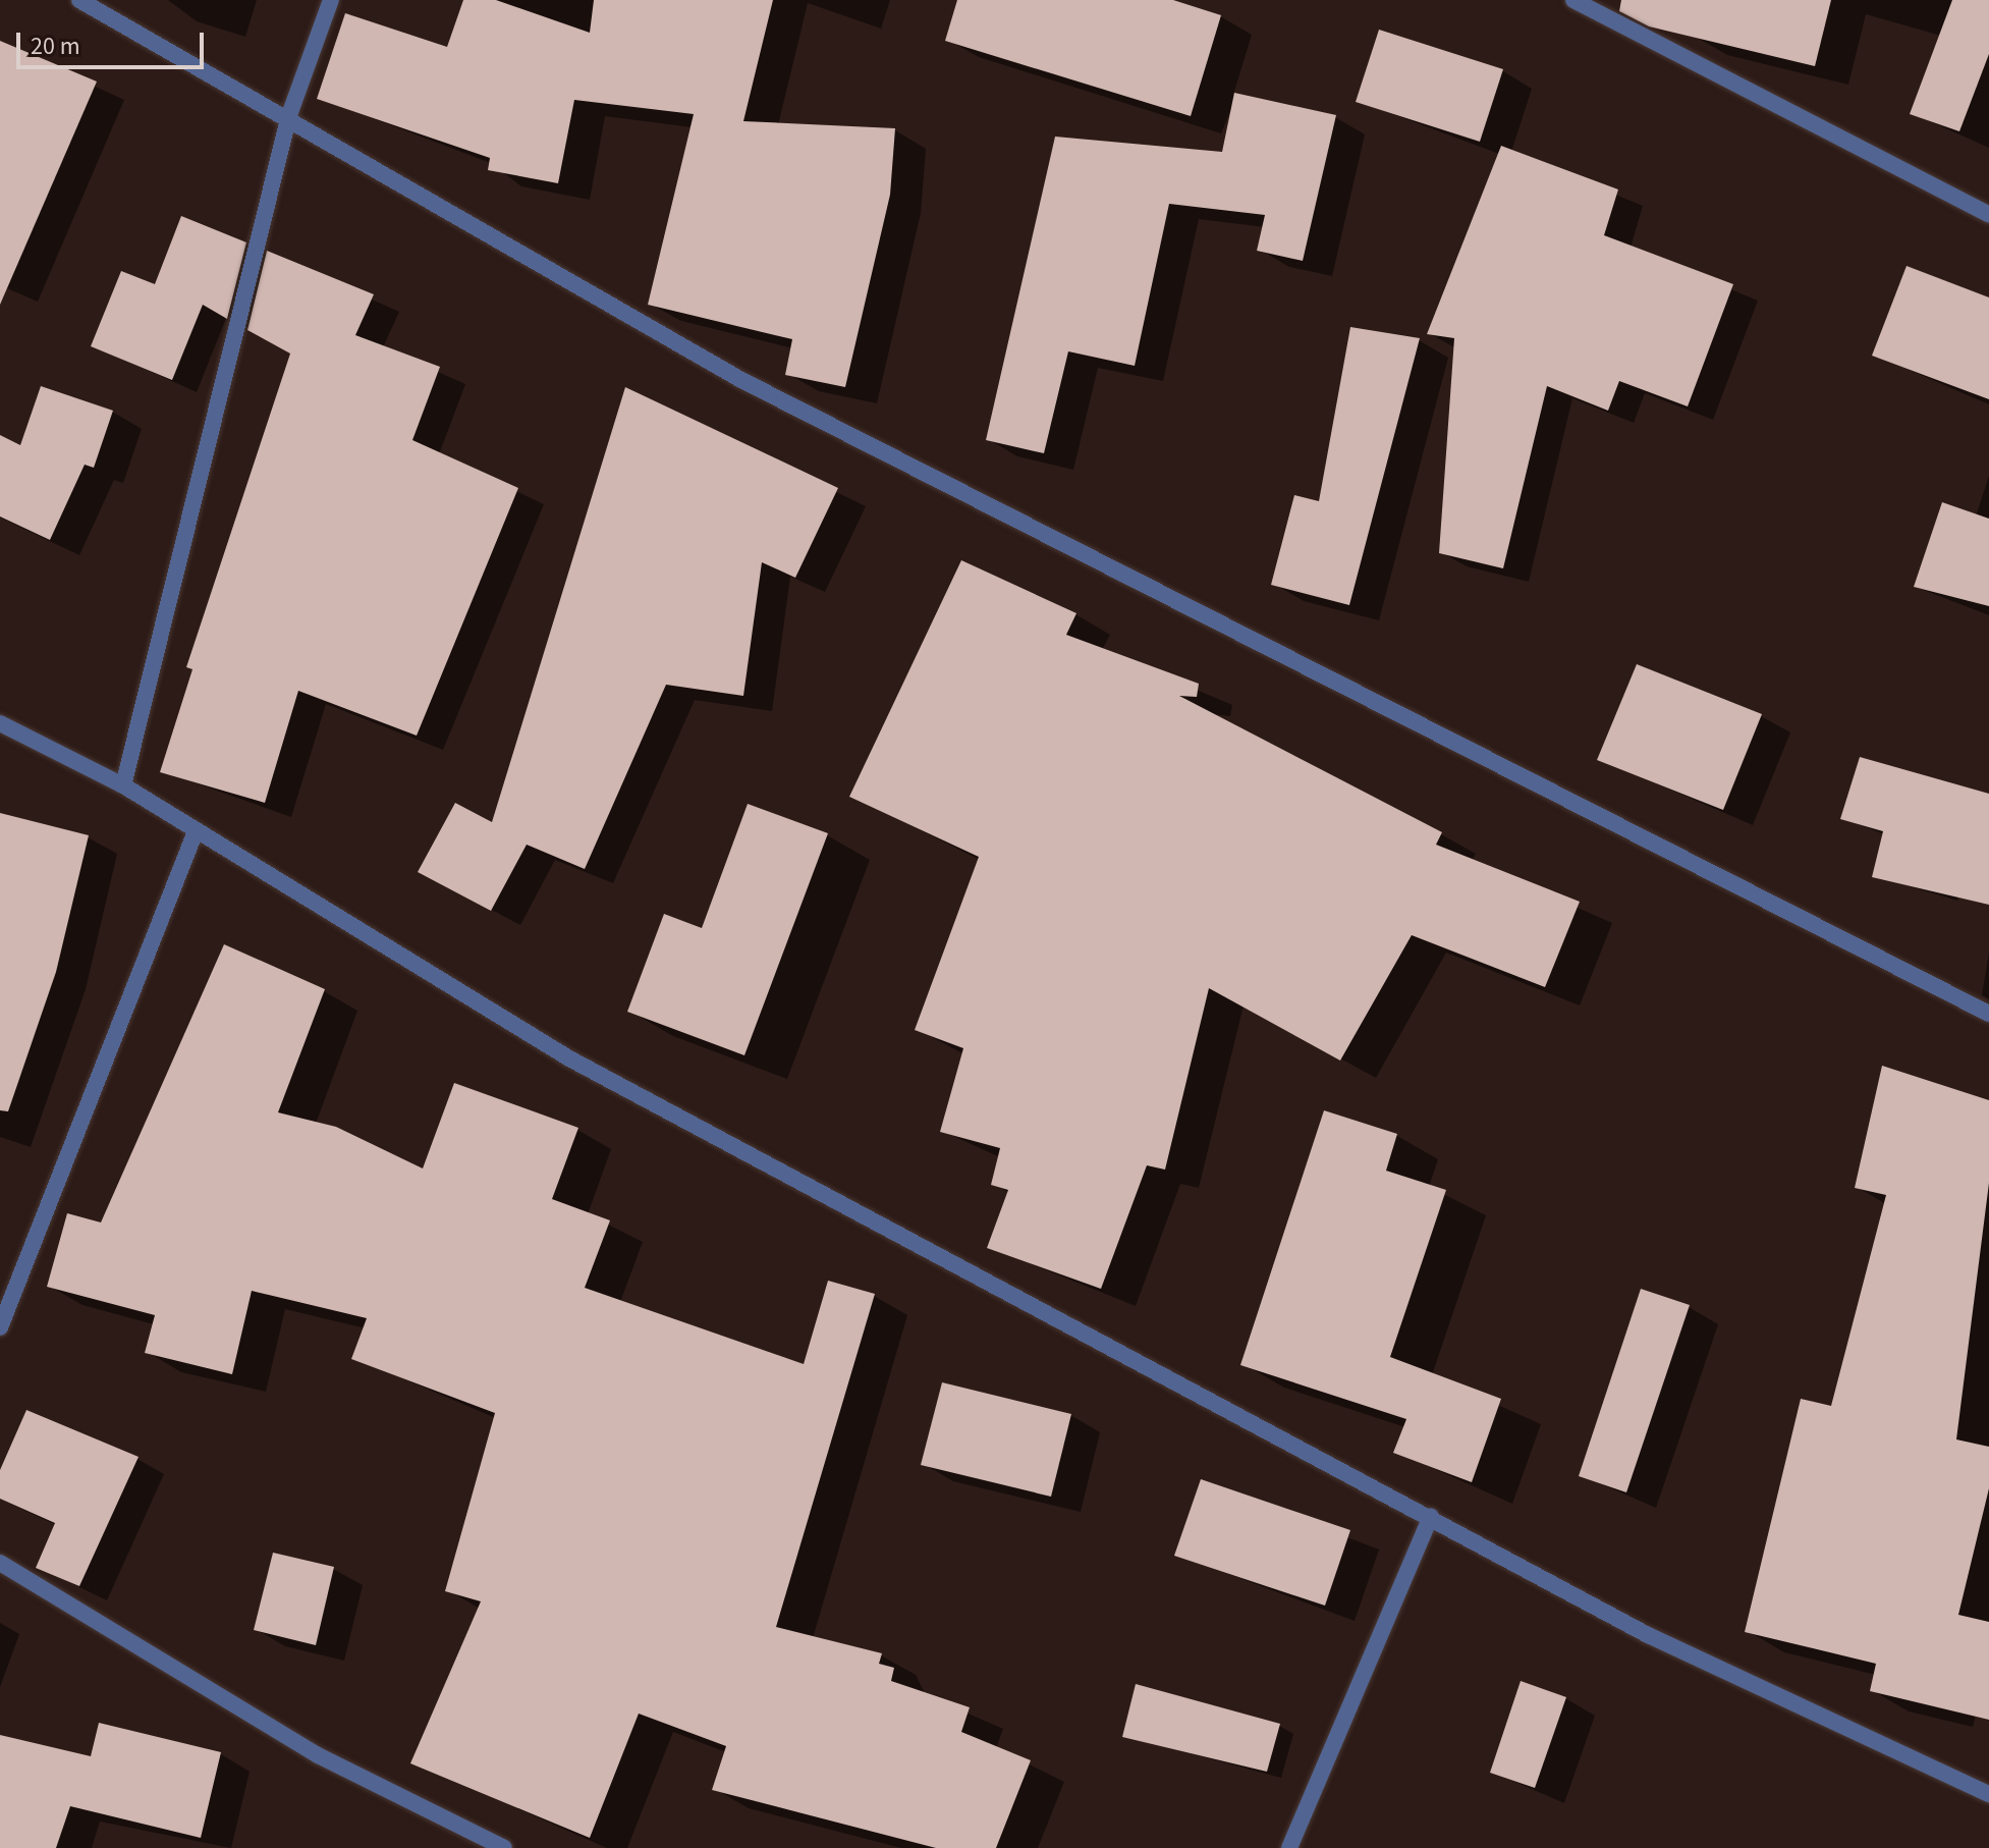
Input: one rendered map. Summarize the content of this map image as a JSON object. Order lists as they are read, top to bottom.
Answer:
{
  "scale_bar": "20 m"
}
